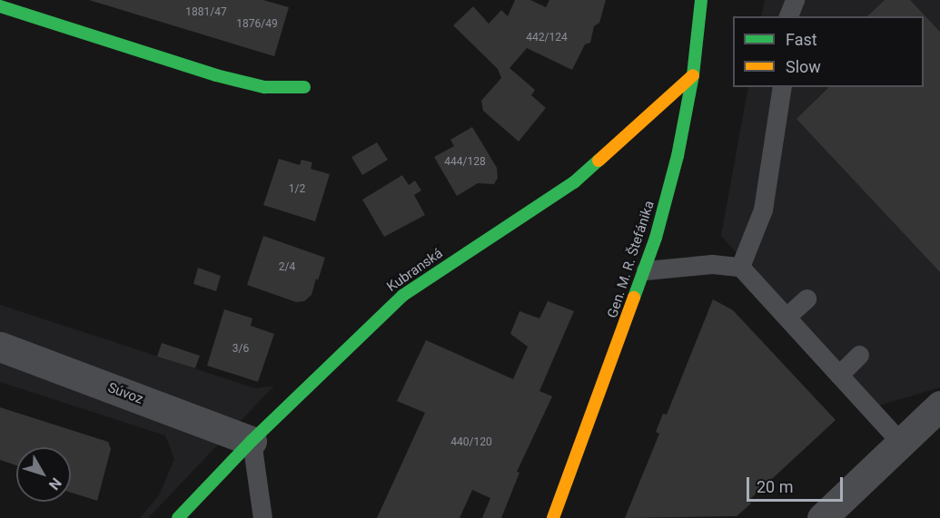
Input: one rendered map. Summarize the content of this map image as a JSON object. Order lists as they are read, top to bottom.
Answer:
{
  "streets": {
    "street": ["Gen. M. R. Štefánika", "Kubranská", "Súvoz"]
  },
  "crossings": [
    ["Gen. M. R. Štefánika", "Kubranská"],
    ["Kubranská", "Súvoz"]
  ],
  "house_numbers": [
    "1881/47",
    "1876/49",
    "442/124",
    "444/128",
    "1/2",
    "2/4",
    "3/6",
    "440/120"
  ],
  "legend": ["Fast", "Slow"],
  "scale_bar": "20 m",
  "north": "bottom right"
}
